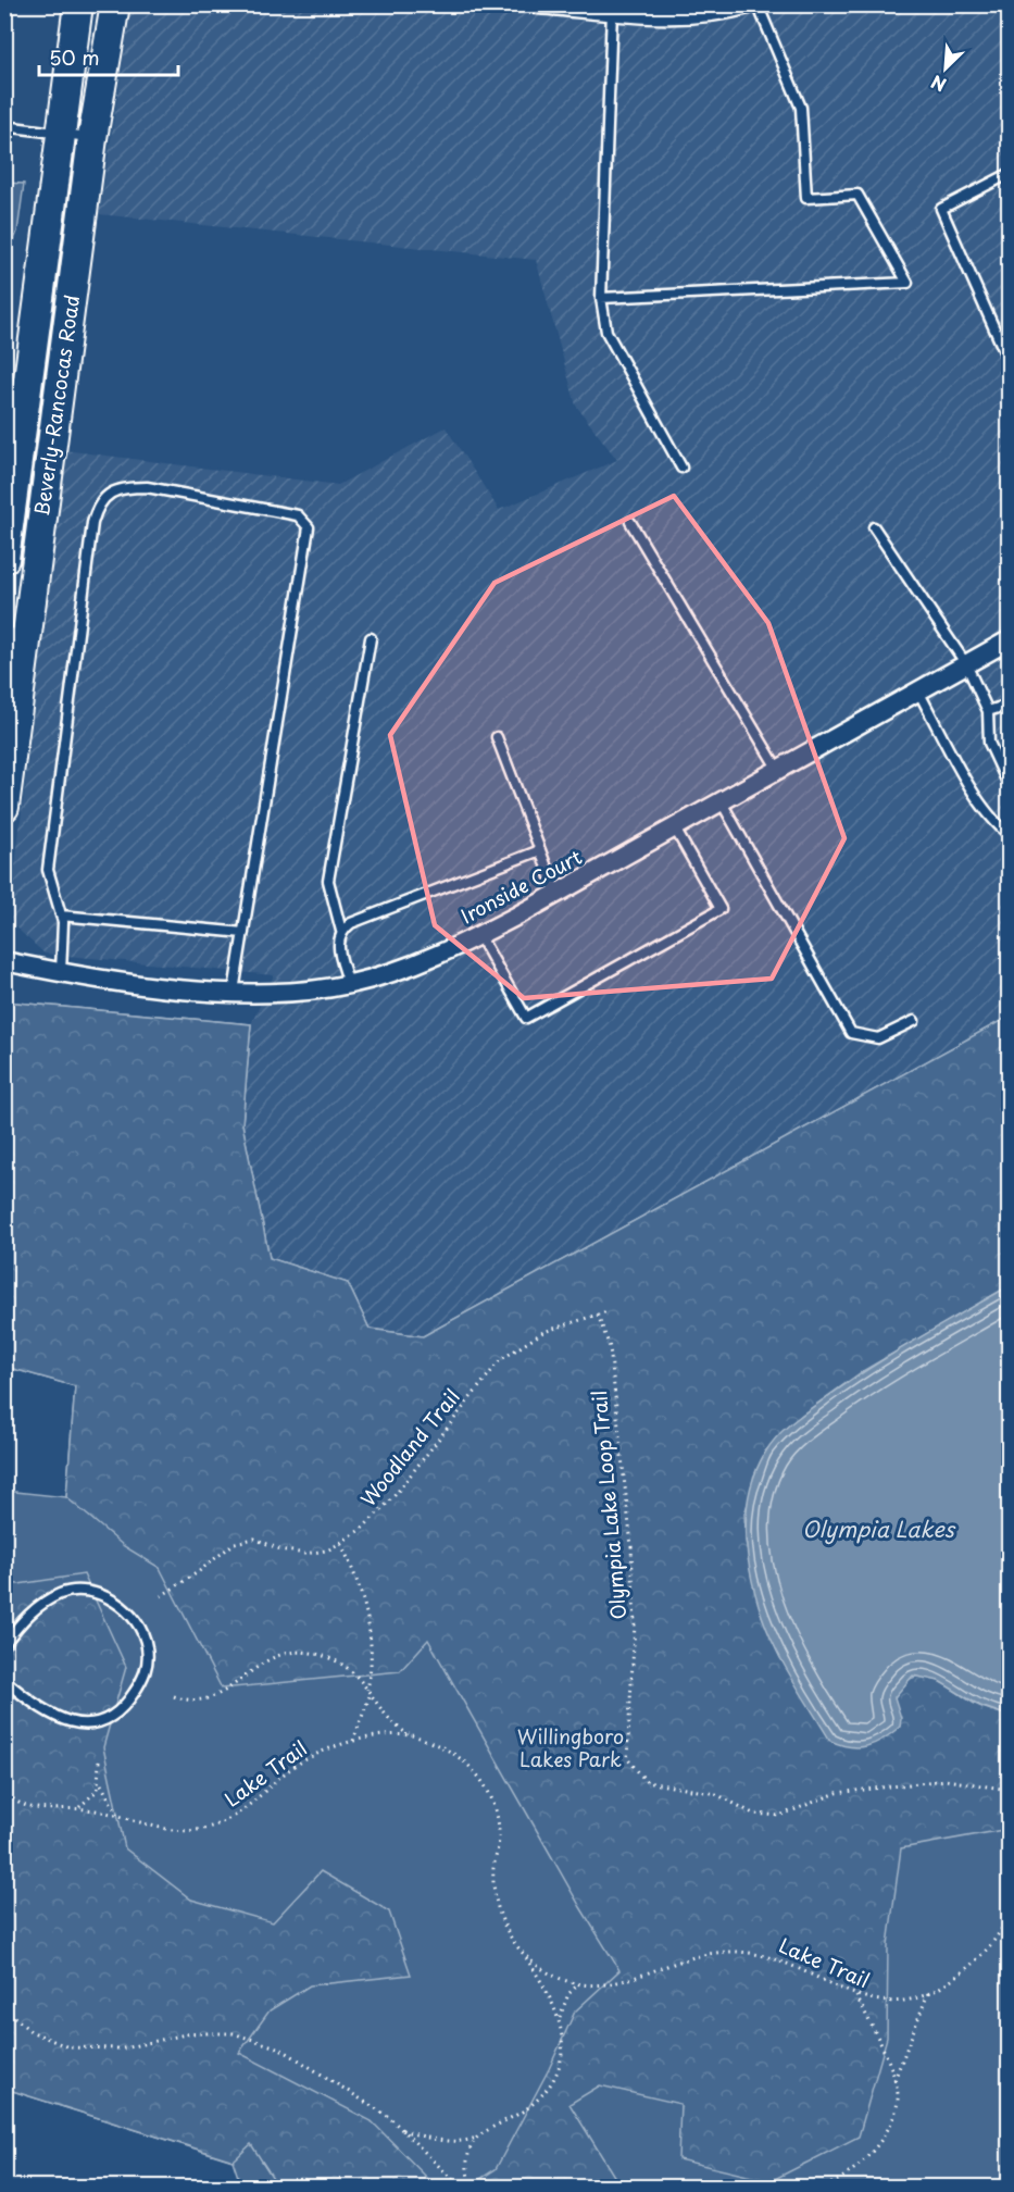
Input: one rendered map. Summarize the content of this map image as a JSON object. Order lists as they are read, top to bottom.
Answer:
{
  "streets": {
    "main road": ["Beverly-Rancocas Road"],
    "street": ["Ironside Court"],
    "path": ["Woodland Trail", "Olympia Lake Loop Trail", "Lake Trail"]
  },
  "crossings": [
    ["Woodland Trail", "Olympia Lake Loop Trail"]
  ],
  "water": ["Olympia Lakes"],
  "parks": ["Willingboro Lakes Park"],
  "scale_bar": "50 m",
  "north": "bottom left"
}
